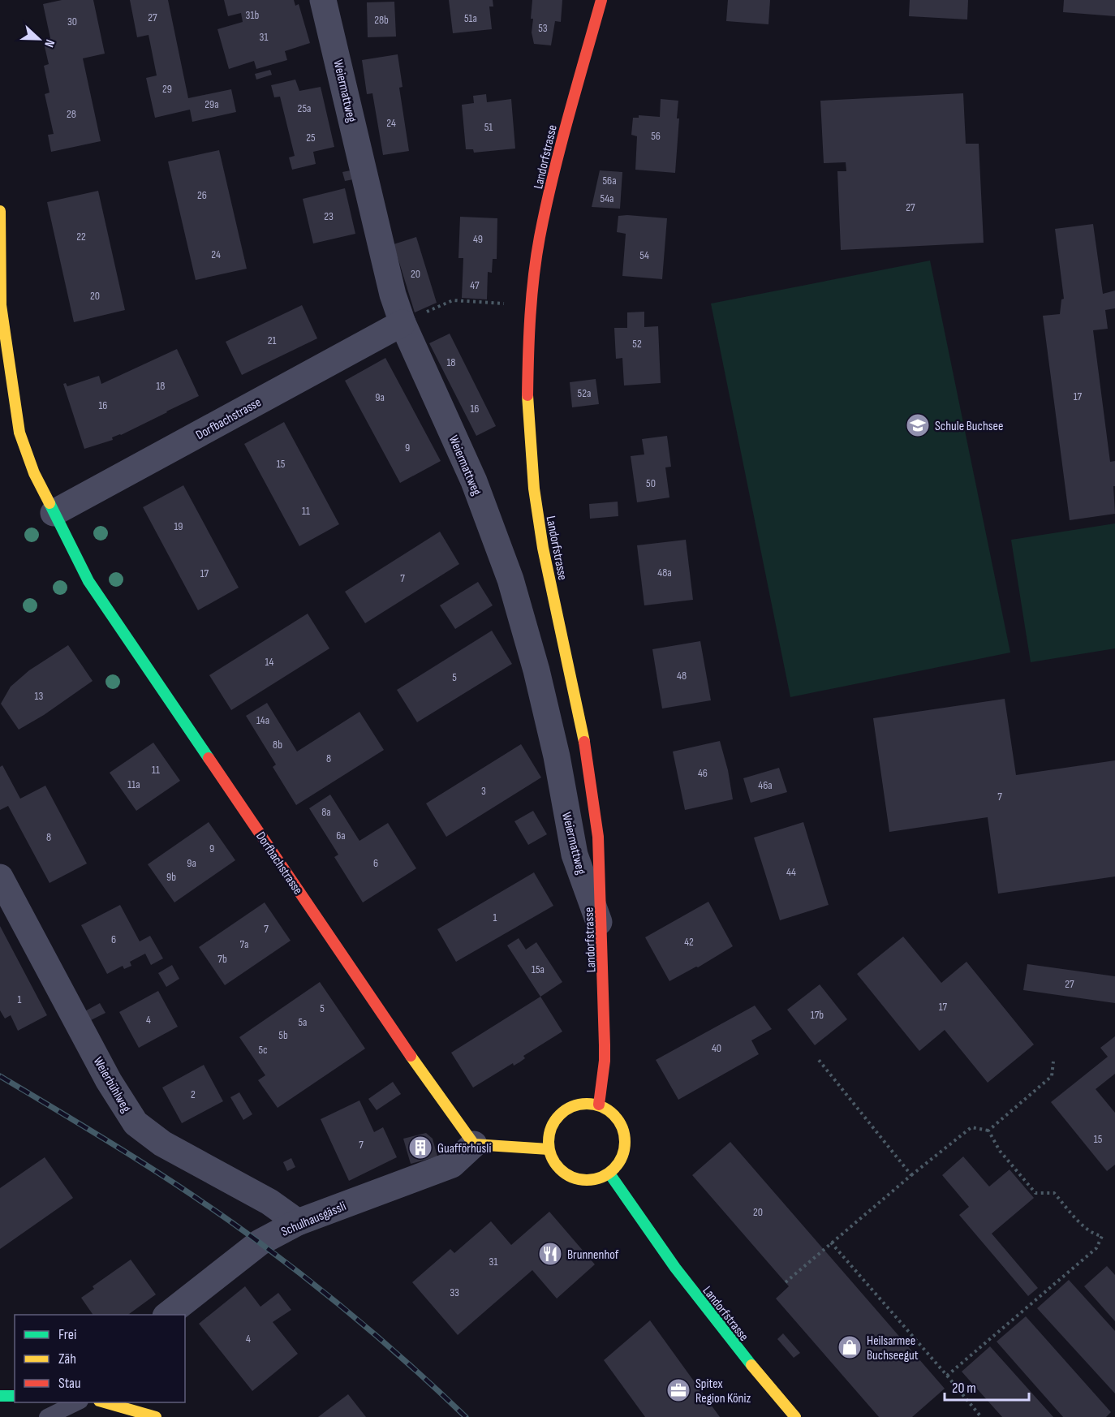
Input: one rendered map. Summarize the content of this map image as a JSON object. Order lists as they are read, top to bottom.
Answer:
{
  "streets": {
    "street": [
      "Weiermattweg",
      "Landorfstrasse",
      "Dorfbachstrasse",
      "Weierbühlweg",
      "Schulhausgässli"
    ]
  },
  "crossings": [
    ["Weiermattweg", "Landorfstrasse"],
    ["Weiermattweg", "Dorfbachstrasse"],
    ["Dorfbachstrasse", "Schulhausgässli"],
    ["Weierbühlweg", "Schulhausgässli"]
  ],
  "places": {
    "school or university": ["Schule Buchsee"],
    "building": ["Guafförhüsli"],
    "restaurant": ["Brunnenhof"],
    "shop": ["Heilsarmee Buchseegut"],
    "office": ["Spitex Region Köniz"]
  },
  "house_numbers": [
    "31b",
    "27",
    "51a",
    "28b",
    "30",
    "53",
    "31",
    "29",
    "29a",
    "25a",
    "28",
    "24",
    "51",
    "56",
    "25",
    "56a",
    "26",
    "54a",
    "27",
    "23",
    "22",
    "49",
    "24",
    "54",
    "20",
    "47",
    "20",
    "21",
    "52",
    "18",
    "18",
    "52a",
    "17",
    "9a",
    "16",
    "16",
    "9",
    "15",
    "50",
    "11",
    "19",
    "48a",
    "17",
    "7",
    "14",
    "48",
    "5",
    "13",
    "14a",
    "8b",
    "8",
    "11",
    "46",
    "11a",
    "46a",
    "3",
    "7",
    "8a",
    "6a",
    "8",
    "9",
    "9a",
    "6",
    "44",
    "9b",
    "1",
    "7",
    "6",
    "42",
    "7a",
    "7b",
    "15a",
    "27",
    "1",
    "17",
    "5",
    "17b",
    "4",
    "5a",
    "5b",
    "40",
    "5c",
    "2",
    "15",
    "7",
    "20",
    "31",
    "33",
    "4"
  ],
  "legend": ["Frei", "Zäh", "Stau"],
  "scale_bar": "20 m",
  "north": "right"
}
